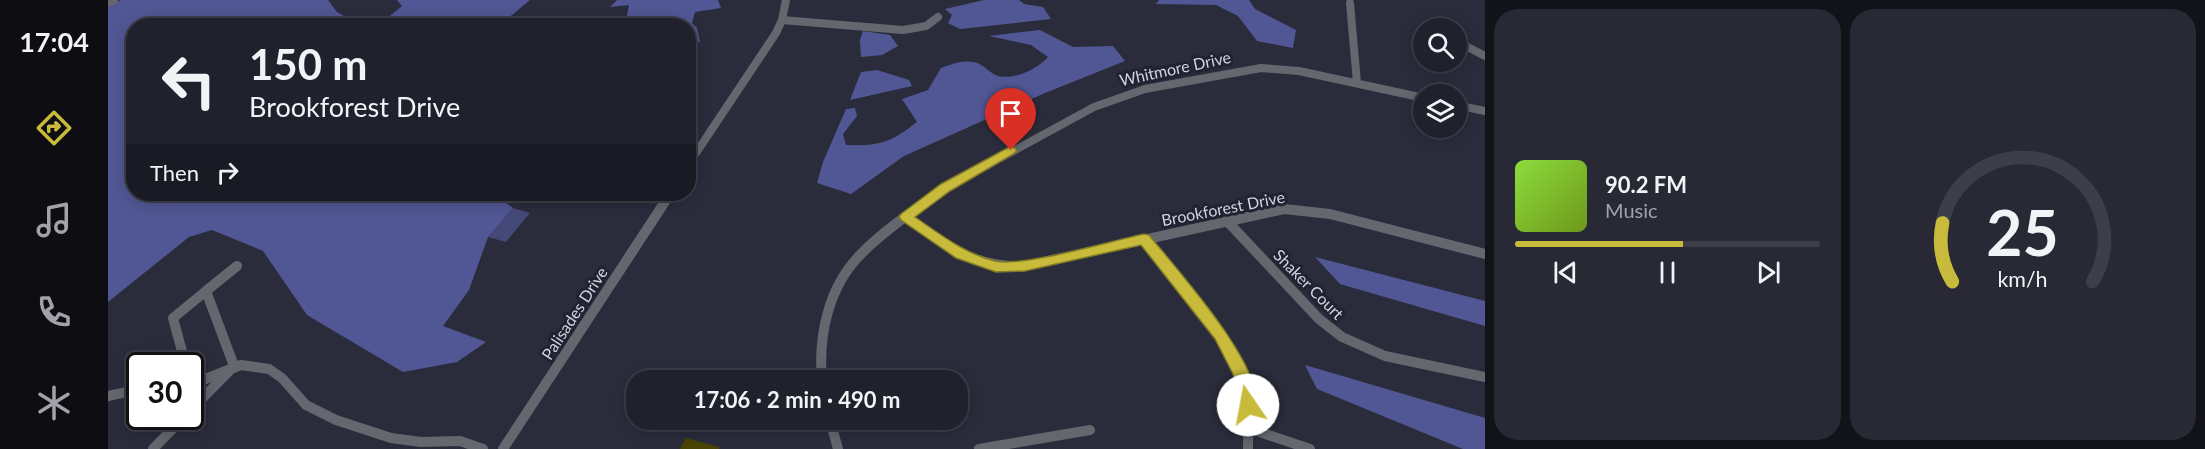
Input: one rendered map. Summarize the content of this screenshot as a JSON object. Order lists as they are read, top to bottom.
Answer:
{
  "streets": {
    "street": [
      "Whitmore Drive",
      "Brookforest Drive",
      "Shaker Court",
      "Palisades Drive"
    ]
  },
  "crossings": [
    ["Whitmore Drive", "Brookforest Drive"],
    ["Brookforest Drive", "Shaker Court"]
  ],
  "page": {
    "tabs": "17:04",
    "turn": ["150 m", "Brookforest Drive"],
    "then": "Then",
    "song": ["90.2 FM", "Music"],
    "limit": "30",
    "trip": "17:06 · 2 min · 490 m",
    "gauge": ["25", "km/h"]
  }
}
